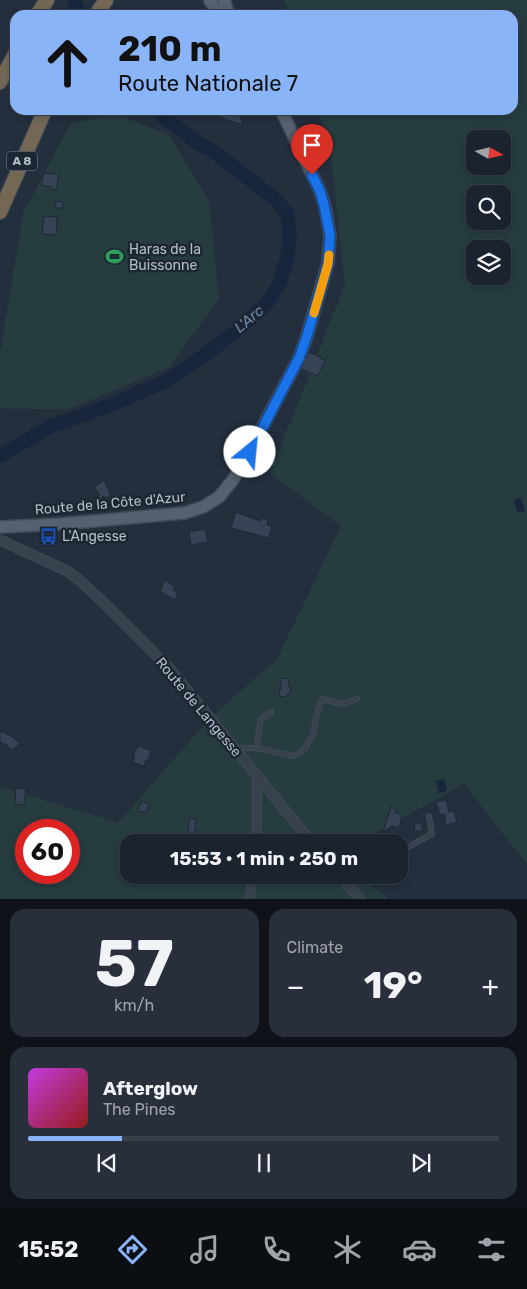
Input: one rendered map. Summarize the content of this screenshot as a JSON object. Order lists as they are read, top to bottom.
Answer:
{
  "streets": {
    "highway": ["A 8"],
    "main road": ["Route de la Côte d'Azur"],
    "street": ["Route de Langesse"]
  },
  "water": ["L'Arc"],
  "places": {
    "sports": ["Haras de la Buissonne"],
    "bus stop": ["L'Angesse"]
  },
  "north": "right",
  "page": {
    "turn": ["210 m", "Route Nationale 7"],
    "limit": "60",
    "trip": "15:53 · 1 min · 250 m",
    "tile": [
      ["57", "km/h"],
      "Climate"
    ],
    "heat": ["−", "19°", "+"],
    "song": ["Afterglow", "The Pines"],
    "tabs": "15:52"
  }
}
